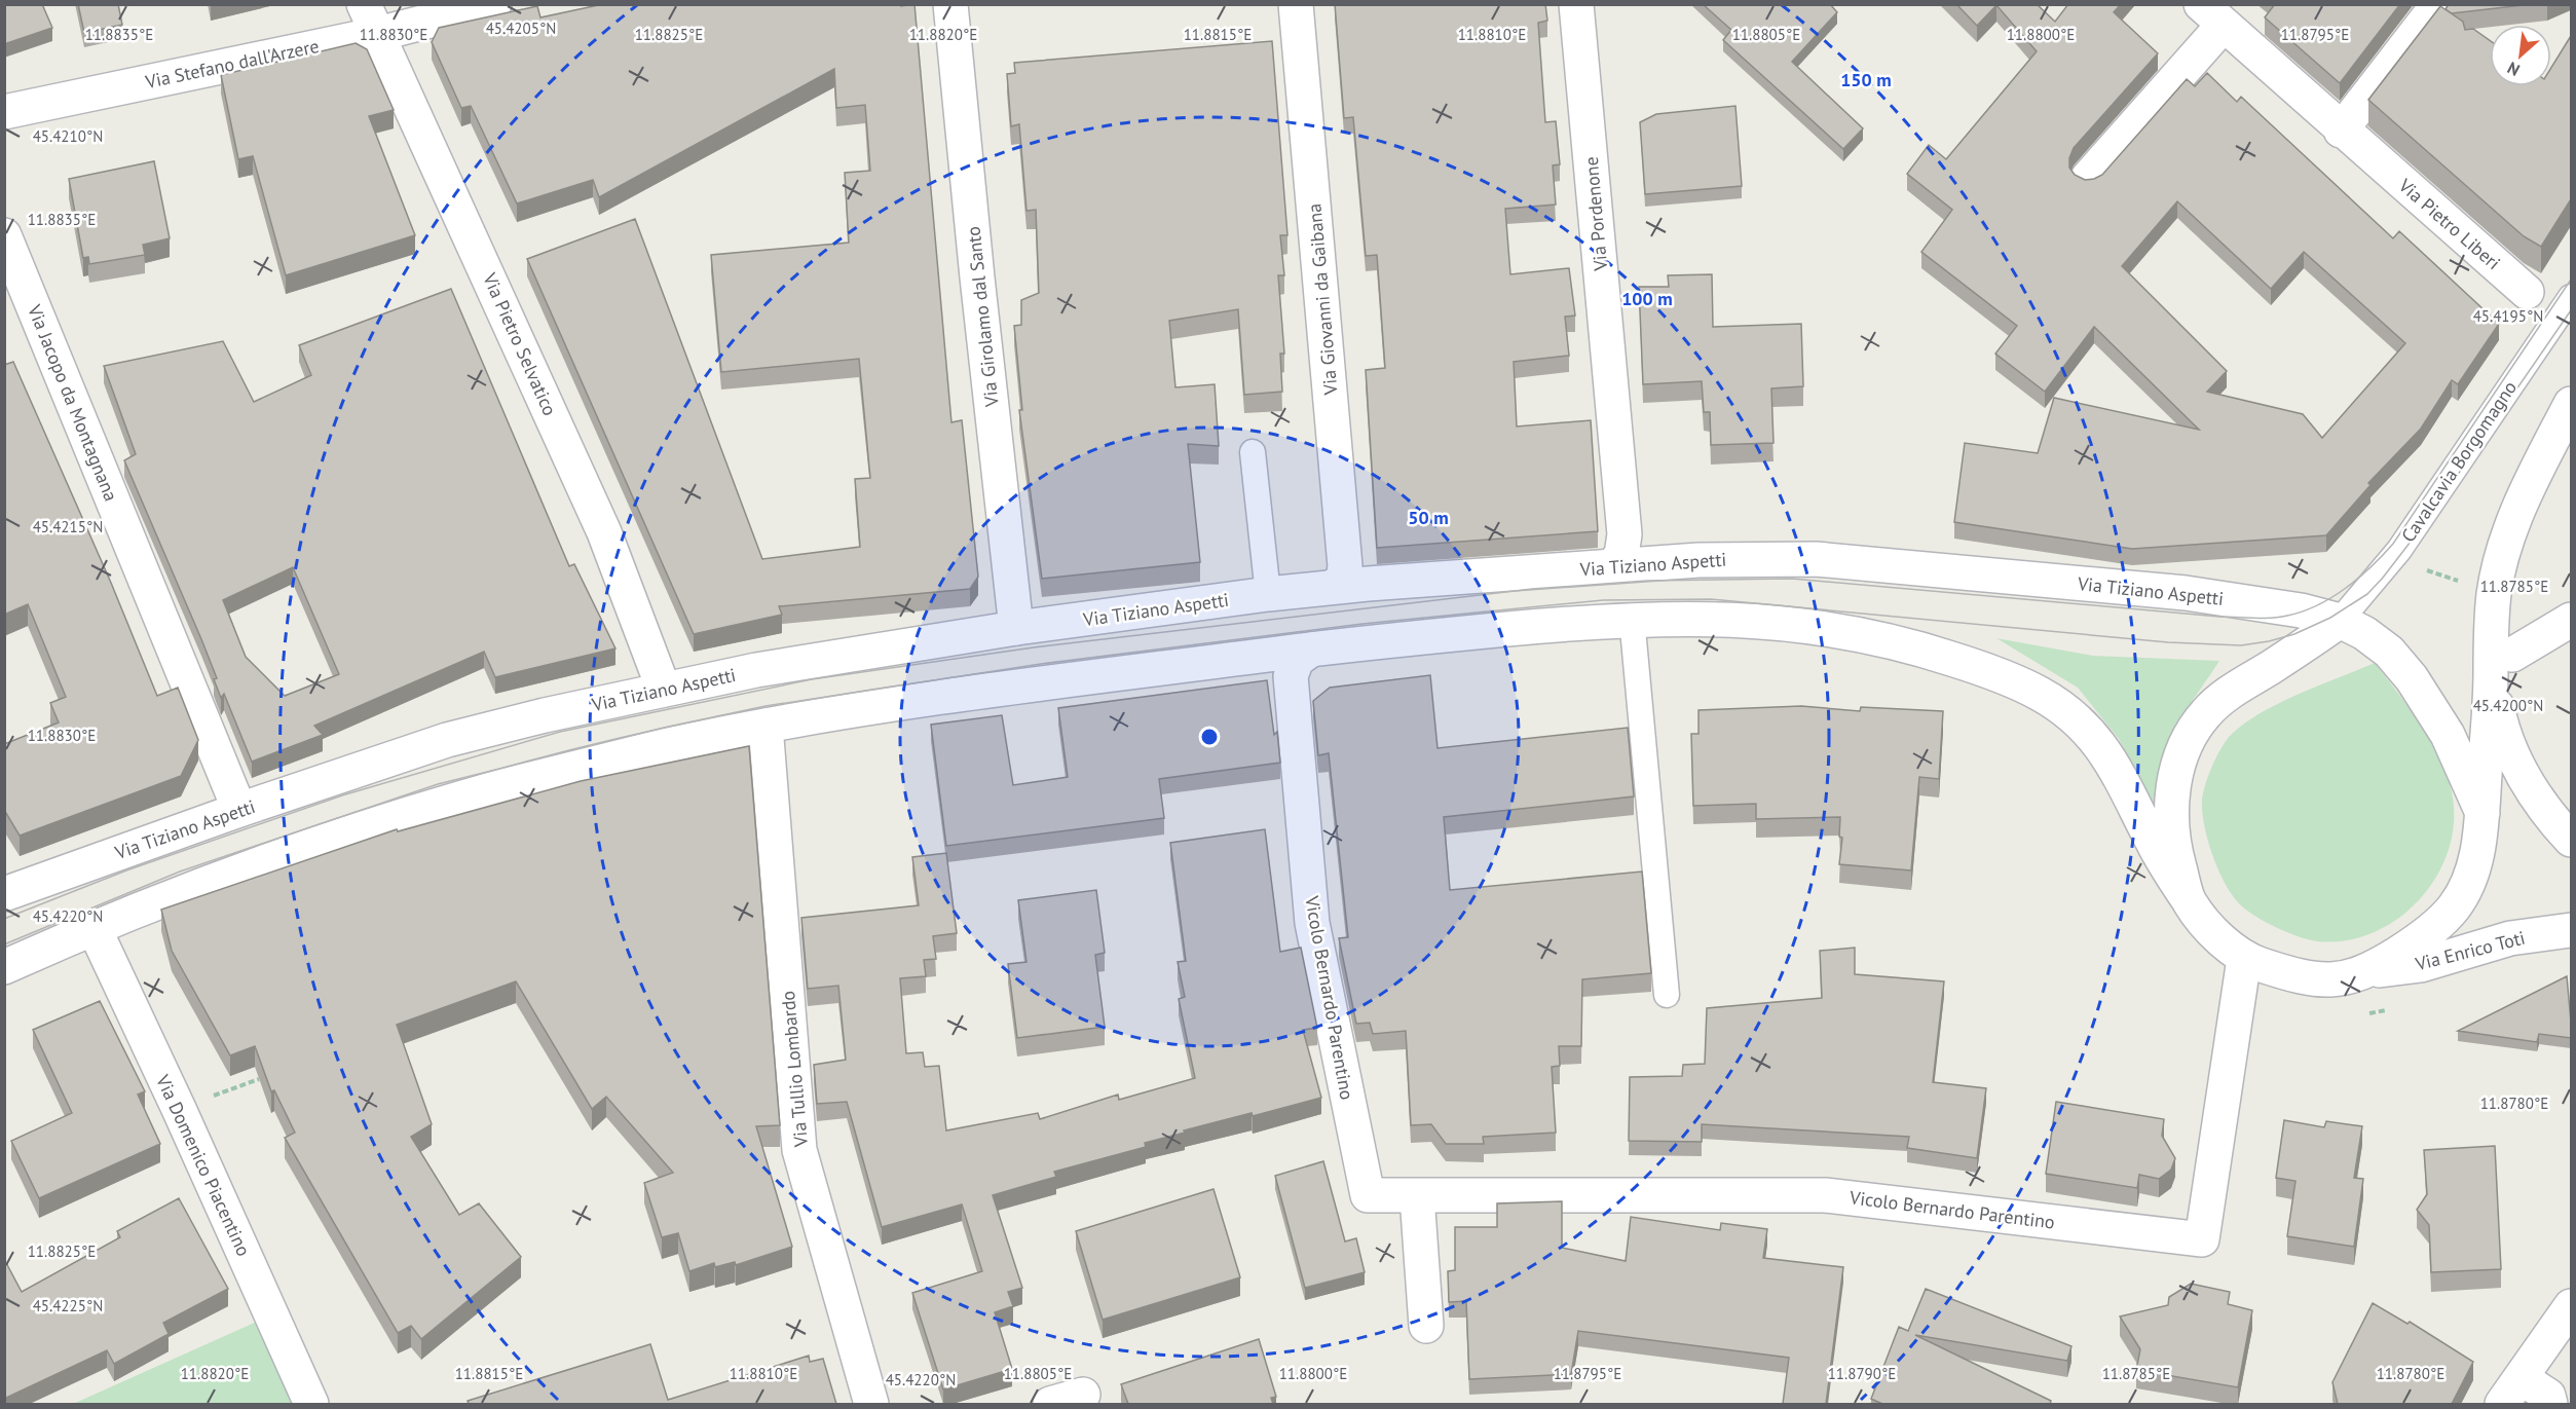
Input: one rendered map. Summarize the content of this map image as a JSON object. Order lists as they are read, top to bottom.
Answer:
{
  "streets": {
    "street": [
      "Via Stefano dall'Arzere",
      "Via Pordenone",
      "Via Pietro Liberi",
      "Via Giovanni da Gaibana",
      "Via Girolamo dal Santo",
      "Via Pietro Selvatico",
      "Via Jacopo da Montagnana",
      "Via Tiziano Aspetti",
      "Via Enrico Toti",
      "Vicolo Bernardo Parentino",
      "Via Tullio Lombardo",
      "Via Domenico Piacentino"
    ],
    "lane": ["Cavalcavia Borgomagno"]
  },
  "crossings": [
    ["Via Stefano dall'Arzere", "Via Pietro Selvatico"],
    ["Via Pordenone", "Via Tiziano Aspetti"],
    ["Via Pietro Liberi", "Cavalcavia Borgomagno"],
    ["Via Giovanni da Gaibana", "Via Tiziano Aspetti"],
    ["Via Girolamo dal Santo", "Via Tiziano Aspetti"],
    ["Via Pietro Selvatico", "Via Tiziano Aspetti"],
    ["Via Jacopo da Montagnana", "Via Tiziano Aspetti"],
    ["Cavalcavia Borgomagno", "Via Tiziano Aspetti"]
  ],
  "north": "bottom left",
  "coordinates": [
    "45.4205°N",
    "11.8835°E",
    "11.8830°E",
    "11.8825°E",
    "11.8820°E",
    "11.8815°E",
    "11.8810°E",
    "11.8805°E",
    "11.8800°E",
    "11.8795°E",
    "45.4210°N",
    "45.4195°N",
    "45.4215°N",
    "11.8785°E",
    "45.4200°N",
    "45.4220°N",
    "11.8780°E",
    "45.4225°N",
    "11.8790°E"
  ],
  "rings": ["150 m", "100 m", "50 m"]
}
